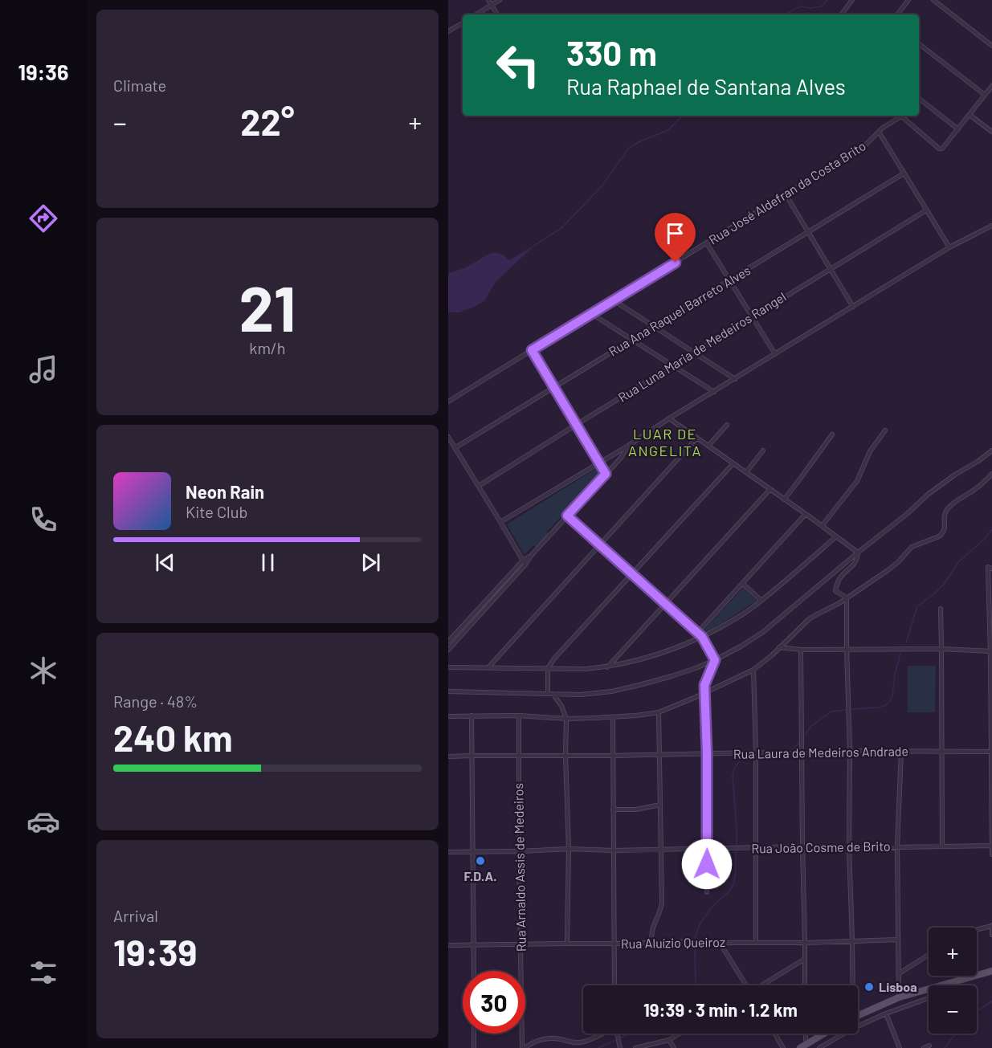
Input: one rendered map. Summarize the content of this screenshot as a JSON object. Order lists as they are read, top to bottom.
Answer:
{
  "streets": {
    "street": [
      "Rua José Aldefran da Costa Brito",
      "Rua Ana Raquel Barreto Alves",
      "Rua Luna Maria de Medeiros Rangel",
      "Rua Laura de Medeiros Andrade",
      "Rua João Cosme de Brito",
      "Rua Arnaldo Assis de Medeiros",
      "Rua Aluízio Queiroz"
    ]
  },
  "crossings": [
    ["Rua Laura de Medeiros Andrade", "Rua Arnaldo Assis de Medeiros"],
    ["Rua João Cosme de Brito", "Rua Arnaldo Assis de Medeiros"],
    ["Rua Arnaldo Assis de Medeiros", "Rua Aluízio Queiroz"]
  ],
  "districts": ["LUAR DE ANGELITA"],
  "places": ["F.D.A.", "Lisboa"],
  "page": {
    "tabs": "19:36",
    "tile": [
      "Climate",
      ["21", "km/h"],
      ["Range · 48%", "240 km"],
      ["Arrival", "19:39"]
    ],
    "turn": ["330 m", "Rua Raphael de Santana Alves"],
    "heat": ["−", "22°", "+"],
    "song": ["Neon Rain", "Kite Club"],
    "map_buttons": ["+", "−"],
    "limit": "30",
    "trip": "19:39 · 3 min · 1.2 km"
  }
}
